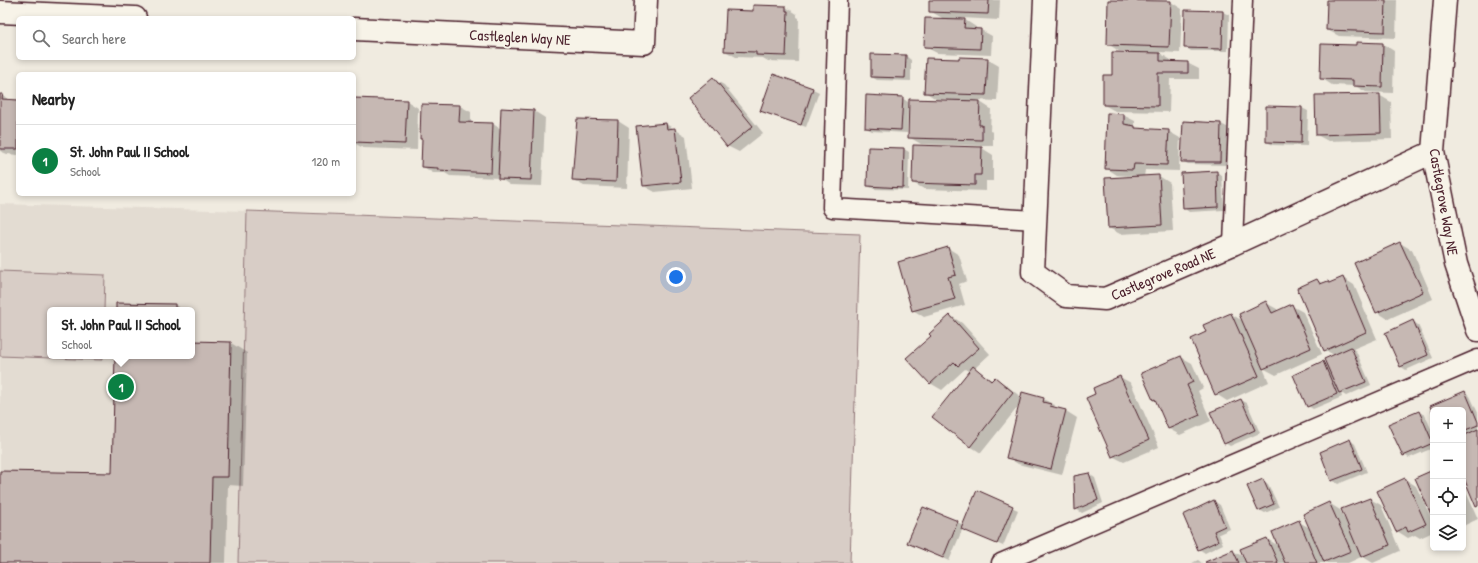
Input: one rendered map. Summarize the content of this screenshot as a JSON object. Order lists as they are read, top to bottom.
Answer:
{
  "streets": {
    "street": ["Castleglen Way NE", "Castlegrove Way NE", "Castlegrove Road NE"]
  },
  "crossings": [
    ["Castlegrove Way NE", "Castlegrove Road NE"]
  ],
  "page": {
    "search": "Search here",
    "heading": "Nearby",
    "list": [
      {
        "mark": "1",
        "name": "St. John Paul II School",
        "note": "School",
        "value": "120 m"
      }
    ],
    "popup": ["St. John Paul II School", "School"],
    "pins": "1",
    "map_buttons": ["+", "−"]
  }
}
